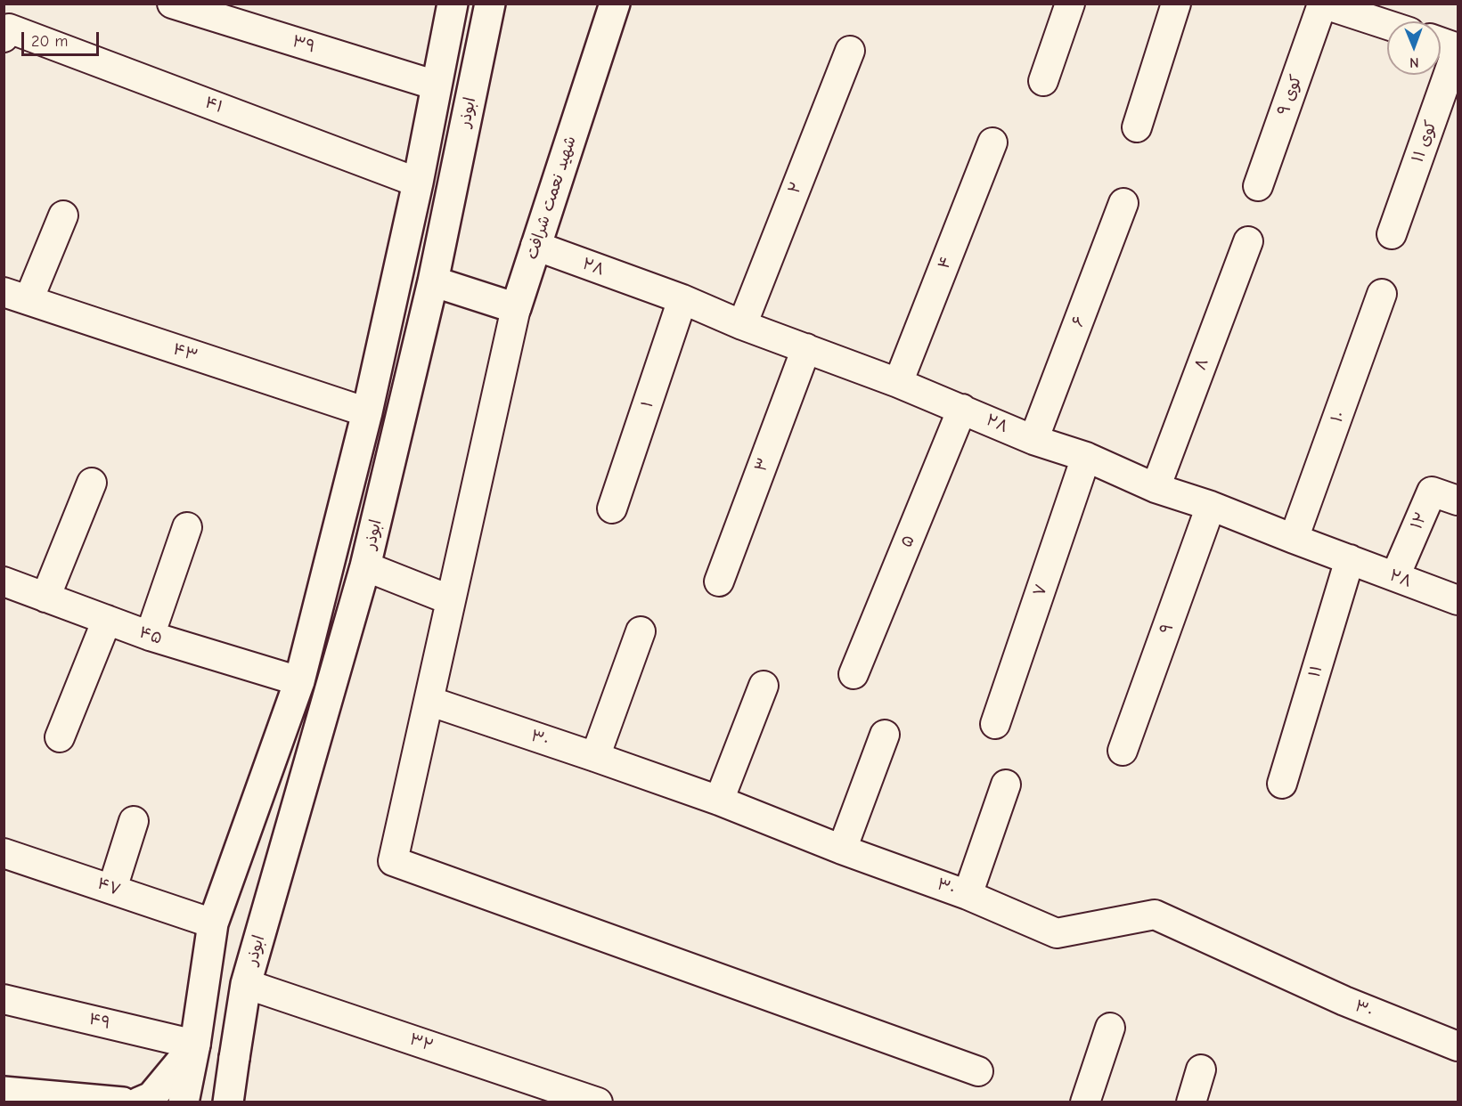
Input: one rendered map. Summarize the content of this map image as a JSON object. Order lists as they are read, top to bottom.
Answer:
{
  "streets": {
    "main road": ["ابوذر", "شهید نعمت شرافت"],
    "street": [
      "۳۹",
      "کوی ۹",
      "۴۱",
      "کوی ۱۱",
      "۲",
      "۴",
      "۲۸",
      "۶",
      "۴۳",
      "۸",
      "۱",
      "۱۰",
      "۳",
      "۱۲",
      "۵",
      "۷",
      "۹",
      "۴۵",
      "۱۱",
      "۳۰",
      "۴۷",
      "۴۹",
      "۳۲"
    ]
  },
  "crossings": [
    ["ابوذر", "۳۲"],
    ["۲", "۲۸"],
    ["شهید نعمت شرافت", "۲۸"],
    ["۴", "۲۸"],
    ["۲۸", "۶"],
    ["۲۸", "۸"],
    ["۲۸", "۱"],
    ["۲۸", "۱۰"],
    ["۲۸", "۳"],
    ["۲۸", "۱۲"],
    ["۲۸", "۵"],
    ["۲۸", "۷"],
    ["۲۸", "۹"],
    ["۲۸", "۱۱"]
  ],
  "scale_bar": "20 m",
  "north": "bottom"
}
